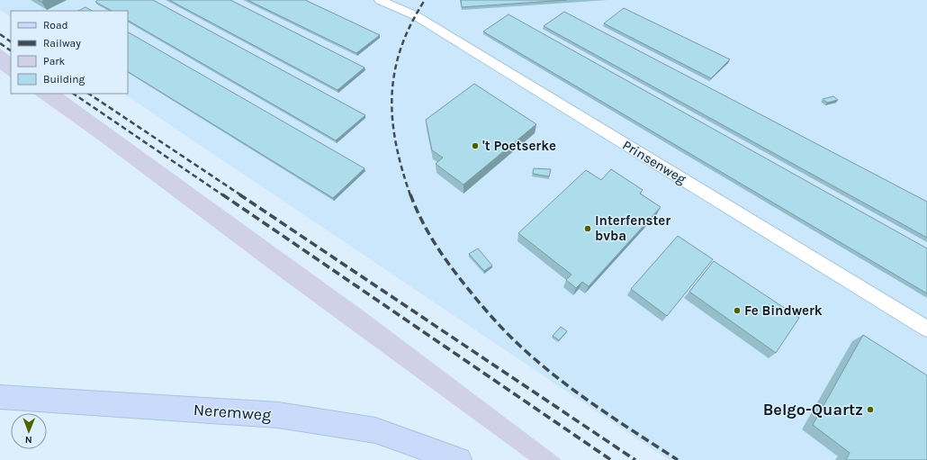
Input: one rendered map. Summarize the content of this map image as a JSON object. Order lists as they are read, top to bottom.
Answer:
{
  "streets": {
    "street": ["Prinsenweg", "Neremweg"]
  },
  "places": [
    "'t Poetserke",
    "Interfenster bvba",
    "Fe Bindwerk",
    "Belgo-Quartz"
  ],
  "legend": [
    "Road",
    "Railway",
    "Park",
    "Building"
  ],
  "north": "bottom"
}
